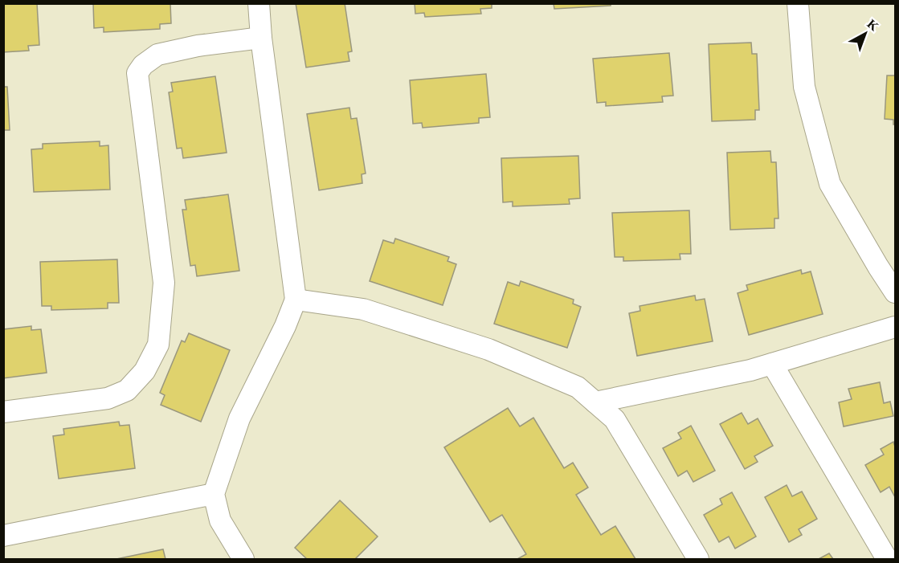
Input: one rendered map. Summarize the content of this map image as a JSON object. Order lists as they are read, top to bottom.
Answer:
{
  "north": "top right"
}
